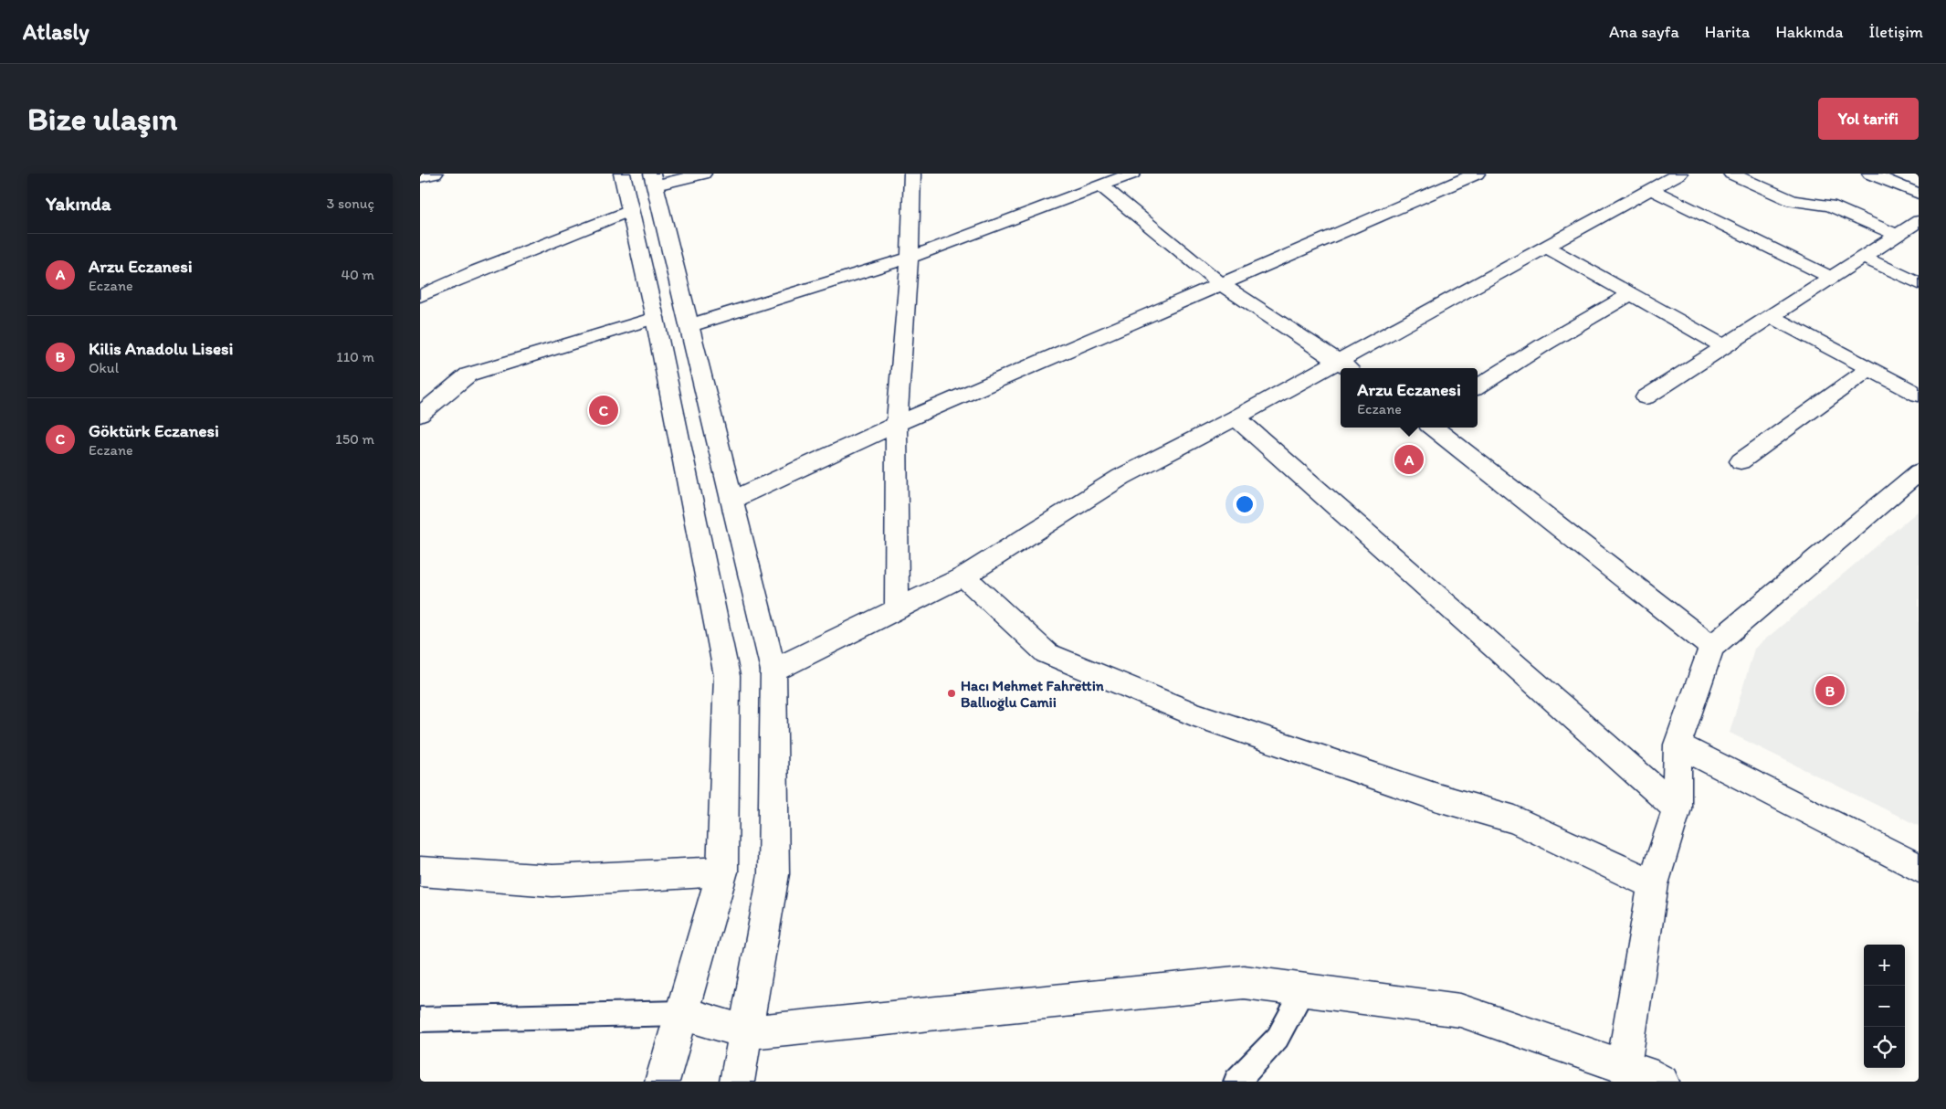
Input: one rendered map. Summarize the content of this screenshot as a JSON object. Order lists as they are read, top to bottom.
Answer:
{
  "places": ["Hacı Mehmet Fahrettin Ballıoğlu Camii"],
  "page": {
    "header": "Atlasly",
    "nav": [
      "Ana sayfa",
      "Harita",
      "Hakkında",
      "İletişim"
    ],
    "buttons": "Yol tarifi",
    "title": "Bize ulaşın",
    "heading": ["Yakında", "3 sonuç"],
    "list": [
      {
        "mark": "A",
        "name": "Arzu Eczanesi",
        "note": "Eczane",
        "value": "40 m"
      },
      {
        "mark": "B",
        "name": "Kilis Anadolu Lisesi",
        "note": "Okul",
        "value": "110 m"
      },
      {
        "mark": "C",
        "name": "Göktürk Eczanesi",
        "note": "Eczane",
        "value": "150 m"
      }
    ],
    "popup": ["Arzu Eczanesi", "Eczane"],
    "pins": ["C", "A", "B"],
    "map_buttons": ["+", "−"]
  }
}
